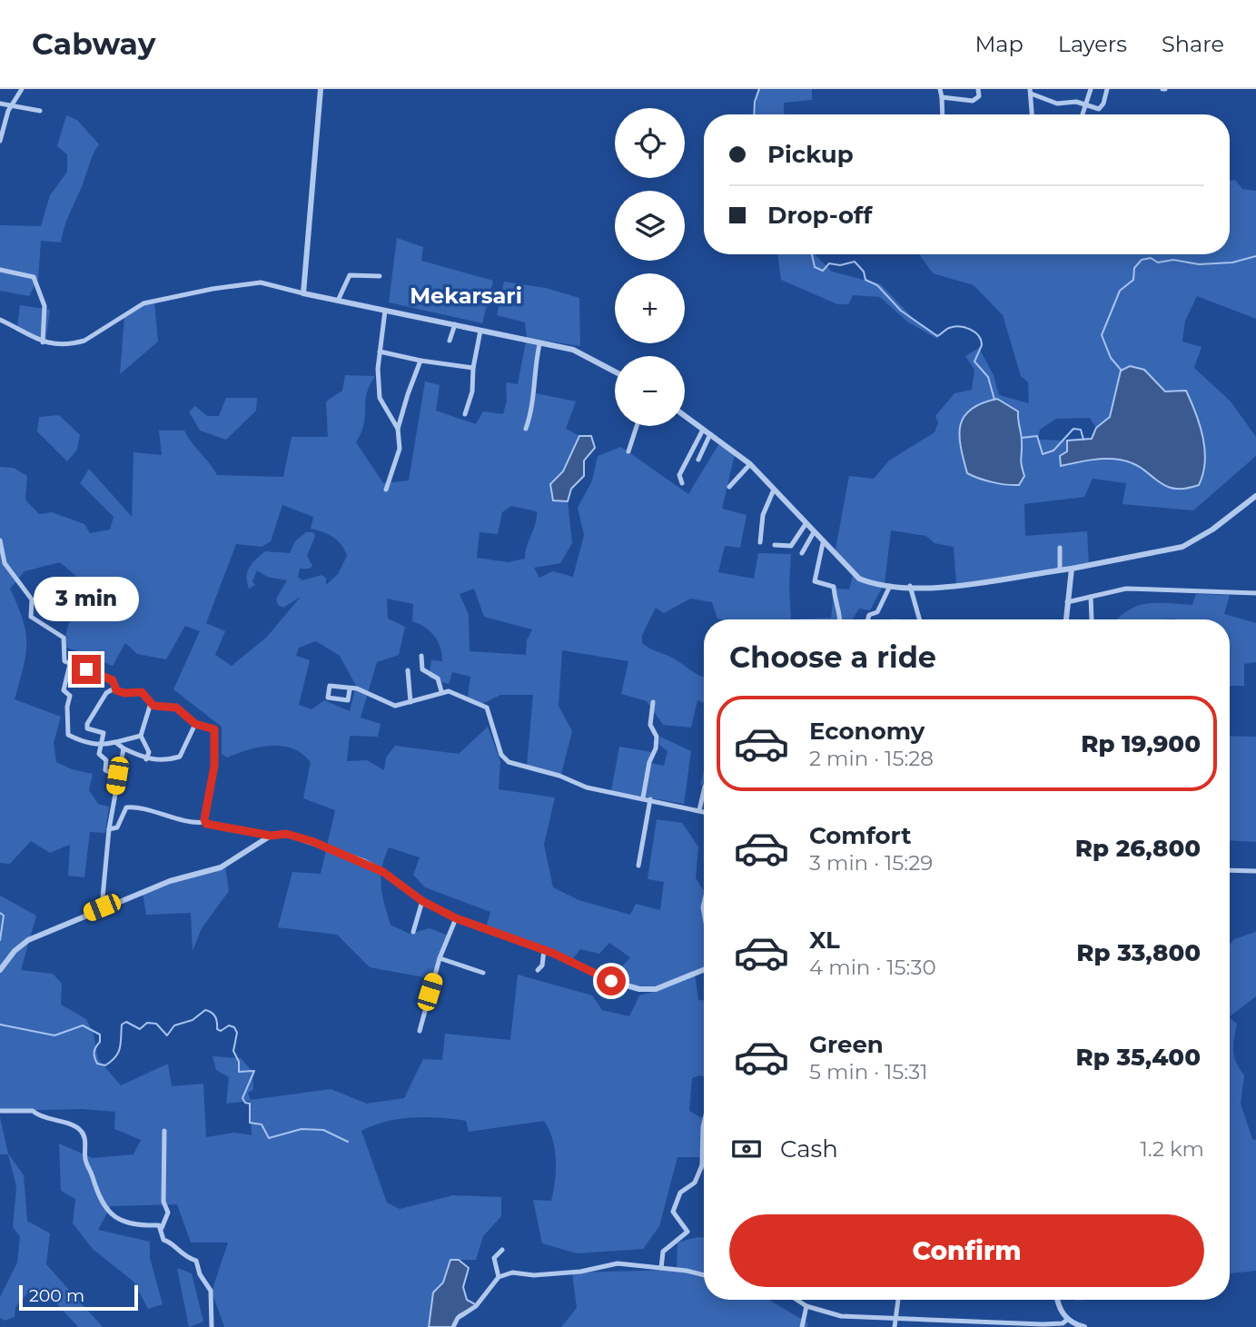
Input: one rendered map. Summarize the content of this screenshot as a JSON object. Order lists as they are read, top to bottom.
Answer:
{
  "districts": ["Mekarsari"],
  "scale_bar": "200 m",
  "page": {
    "header": "Cabway",
    "nav": ["Map", "Layers", "Share"],
    "map_buttons": ["+", "−"],
    "banner": ["Pickup", "Drop-off"],
    "bubble": "3 min",
    "heading": "Choose a ride",
    "list": [
      {
        "name": "Economy",
        "note": "2 min · 15:28",
        "value": "Rp 19,900"
      },
      {
        "name": "Comfort",
        "note": "3 min · 15:29",
        "value": "Rp 26,800"
      },
      {
        "name": "XL",
        "note": "4 min · 15:30",
        "value": "Rp 33,800"
      },
      {
        "name": "Green",
        "note": "5 min · 15:31",
        "value": "Rp 35,400"
      }
    ],
    "pay": ["Cash", "1.2 km"],
    "buttons": "Confirm",
    "scale": "200 m"
  }
}
